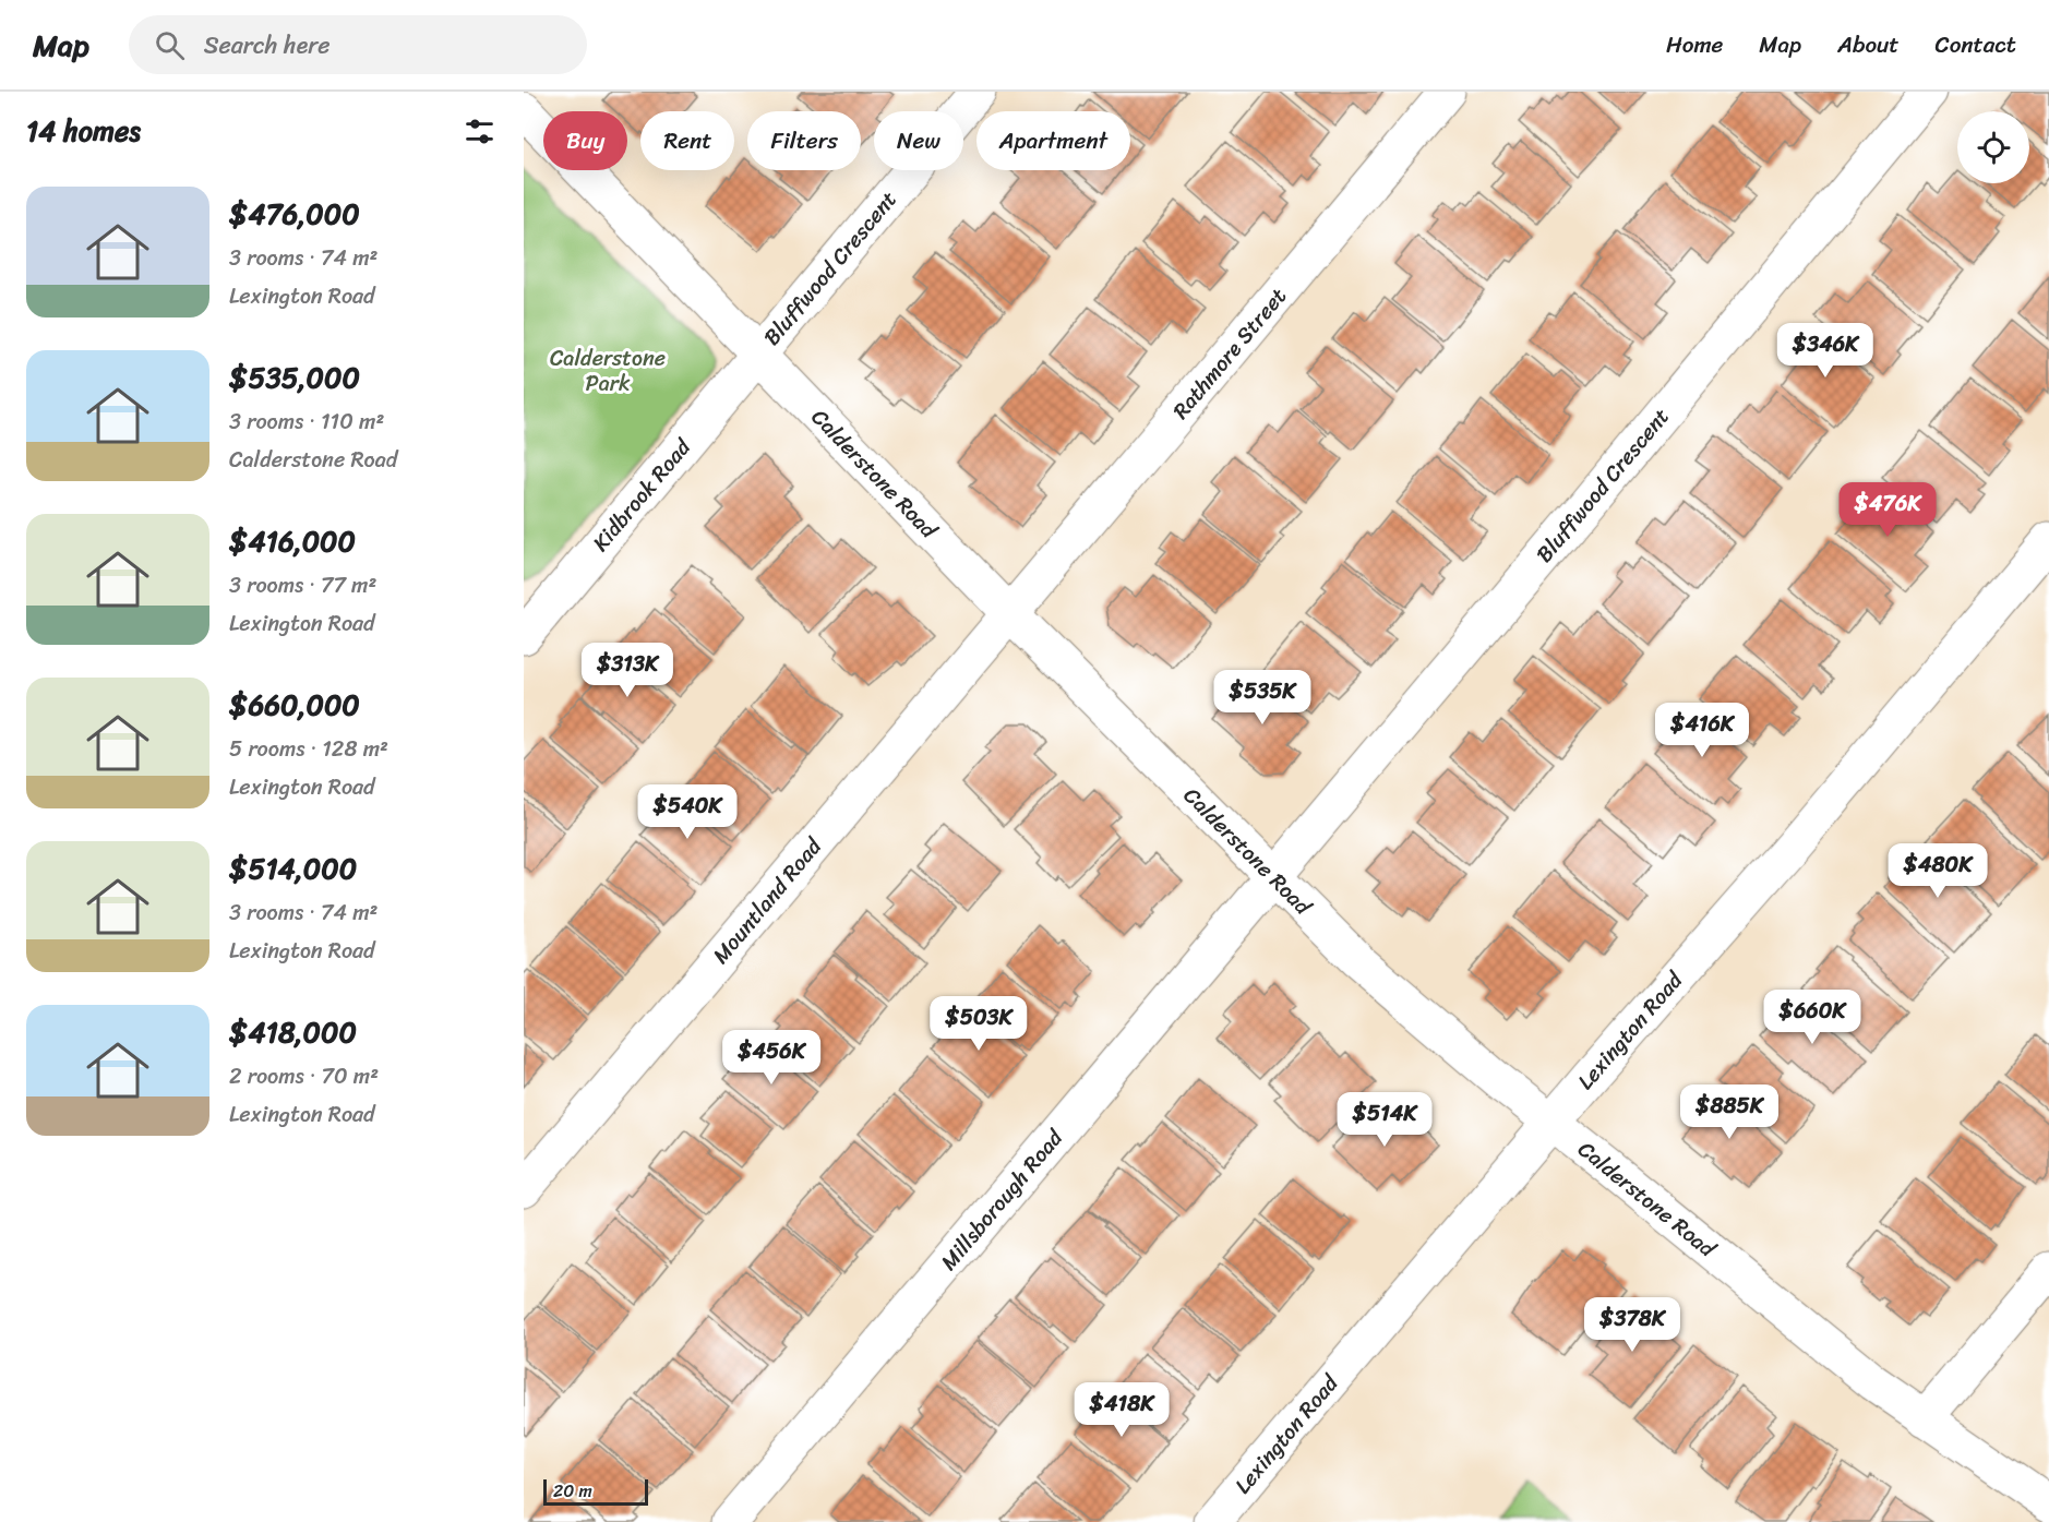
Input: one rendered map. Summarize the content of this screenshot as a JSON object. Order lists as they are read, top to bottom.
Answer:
{
  "streets": {
    "street": [
      "Bluffwood Crescent",
      "Rathmore Street",
      "Calderstone Road",
      "Kidbrook Road",
      "Mountland Road",
      "Lexington Road",
      "Millsborough Road"
    ]
  },
  "crossings": [
    ["Bluffwood Crescent", "Calderstone Road"],
    ["Bluffwood Crescent", "Kidbrook Road"],
    ["Bluffwood Crescent", "Millsborough Road"],
    ["Rathmore Street", "Calderstone Road"],
    ["Rathmore Street", "Mountland Road"],
    ["Calderstone Road", "Kidbrook Road"],
    ["Calderstone Road", "Mountland Road"],
    ["Calderstone Road", "Lexington Road"],
    ["Calderstone Road", "Millsborough Road"]
  ],
  "parks": ["Calderstone Park"],
  "scale_bar": "20 m",
  "page": {
    "header": "Map",
    "search": "Search here",
    "nav": [
      "Home",
      "Map",
      "About",
      "Contact"
    ],
    "heading": "14 homes",
    "chip": [
      "Buy",
      "Rent",
      "Filters",
      "New",
      "Apartment"
    ],
    "list": [
      {
        "name": "$476,000",
        "note": "3 rooms · 74 m² · Lexington Road"
      },
      {
        "name": "$535,000",
        "note": "3 rooms · 110 m² · Calderstone Road"
      },
      {
        "name": "$416,000",
        "note": "3 rooms · 77 m² · Lexington Road"
      },
      {
        "name": "$660,000",
        "note": "5 rooms · 128 m² · Lexington Road"
      },
      {
        "name": "$514,000",
        "note": "3 rooms · 74 m² · Lexington Road"
      },
      {
        "name": "$418,000",
        "note": "2 rooms · 70 m² · Lexington Road"
      }
    ],
    "price": [
      "$346K",
      "$476K",
      "$313K",
      "$535K",
      "$416K",
      "$540K",
      "$480K",
      "$660K",
      "$503K",
      "$456K",
      "$885K",
      "$514K",
      "$378K",
      "$418K"
    ],
    "scale": "20 m"
  }
}
